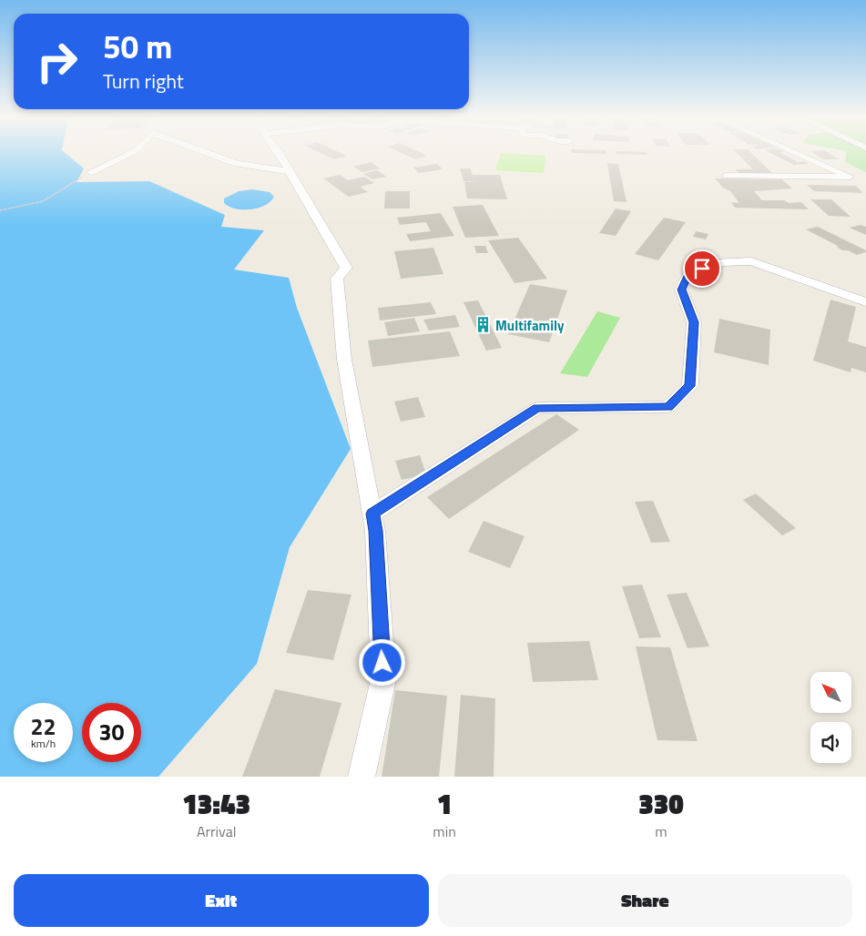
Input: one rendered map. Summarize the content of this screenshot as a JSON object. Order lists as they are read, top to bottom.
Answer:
{
  "places": {
    "building": ["Multifamily"]
  },
  "north": "top left",
  "page": {
    "turn": ["50 m", "Turn right"],
    "speed": "22 km/h",
    "limit": "30",
    "eta": [
      "13:43",
      "Arrival",
      "1",
      "min",
      "330",
      "m"
    ],
    "buttons": ["Exit", "Share"]
  }
}
